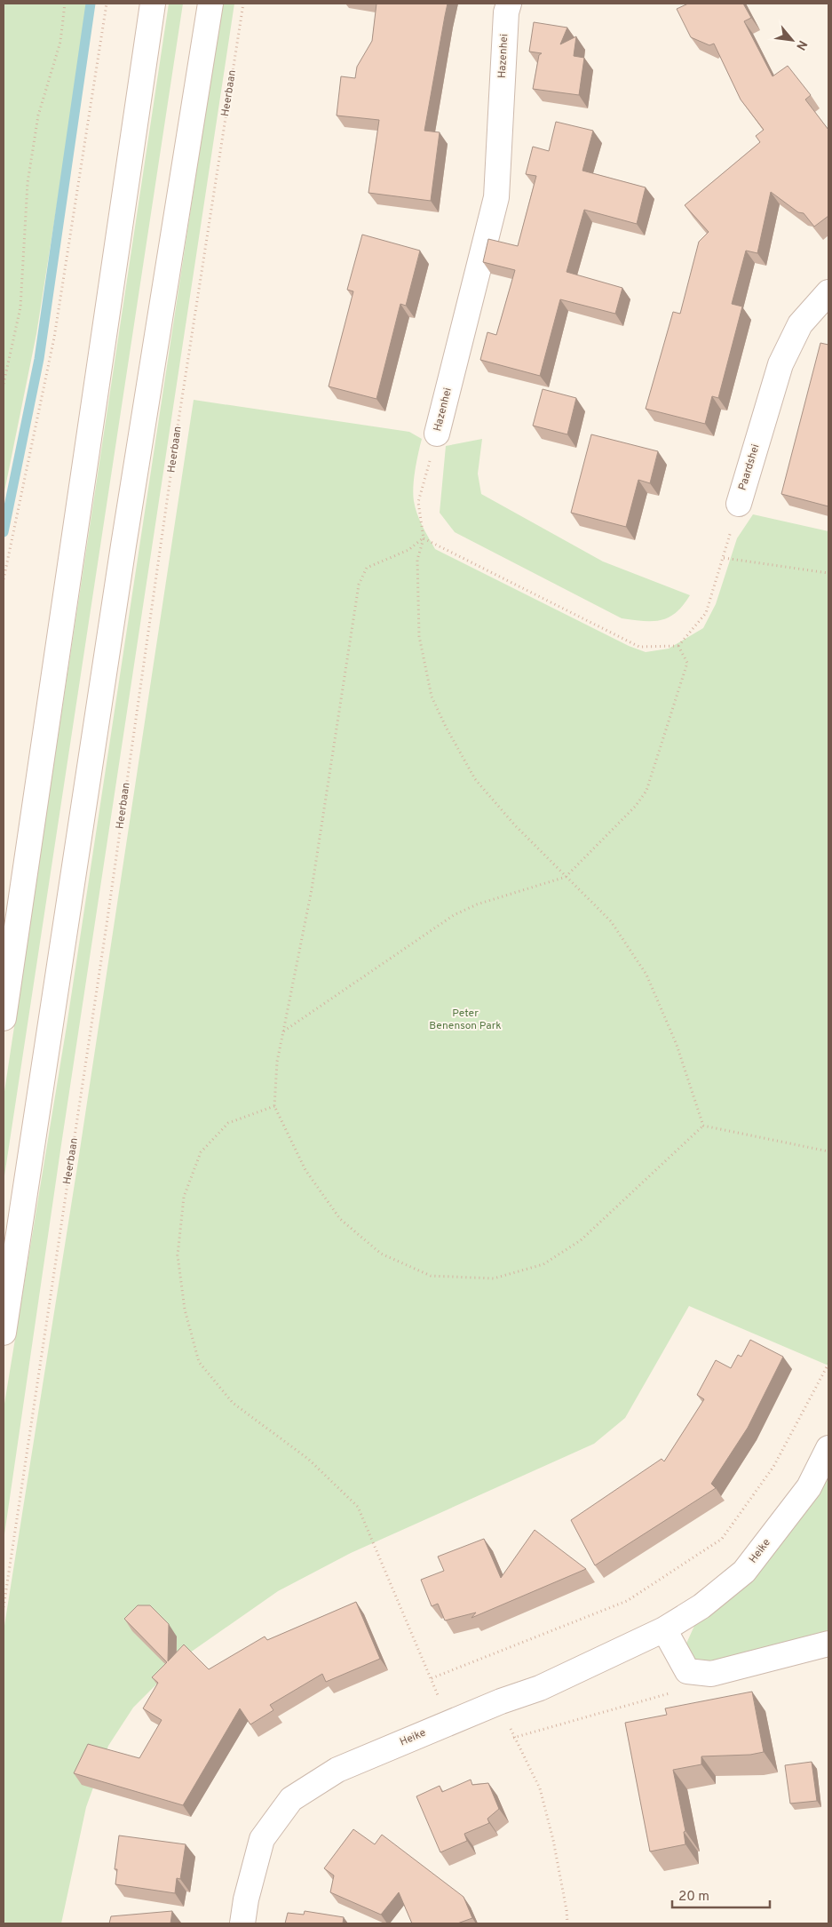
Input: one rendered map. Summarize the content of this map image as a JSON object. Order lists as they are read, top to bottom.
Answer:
{
  "streets": {
    "main road": ["Hazenhei", "Paardshei", "Heike"],
    "path": ["Heerbaan"]
  },
  "parks": ["Peter Benenson Park"],
  "scale_bar": "20 m",
  "north": "bottom right"
}
